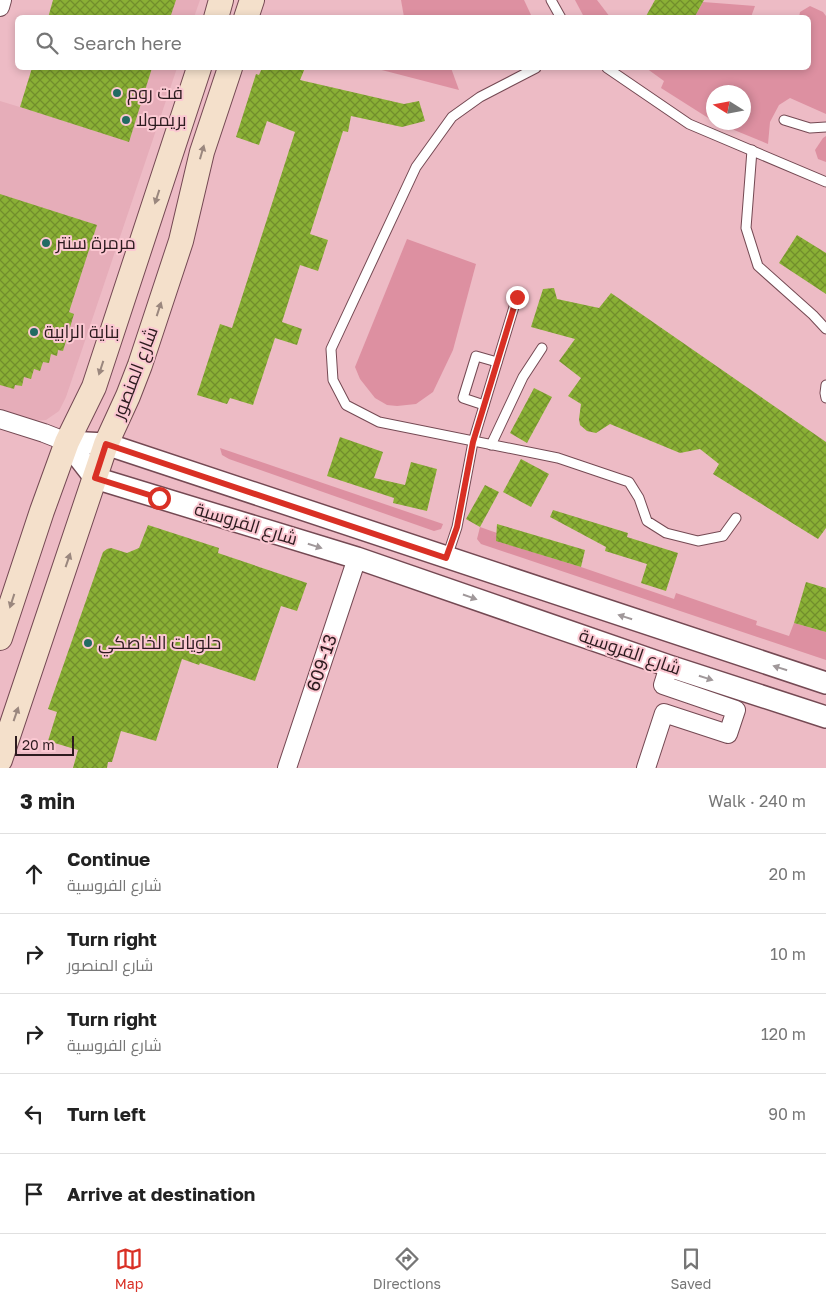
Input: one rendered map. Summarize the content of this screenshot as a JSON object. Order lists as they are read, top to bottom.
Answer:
{
  "streets": {
    "main road": ["شارع المنصور"],
    "street": ["شارع الفروسية", "609-13"]
  },
  "crossings": [
    ["شارع المنصور", "شارع الفروسية"],
    ["شارع الفروسية", "609-13"]
  ],
  "places": [
    "فت روم",
    "بريمولا",
    "مرمرة سنتر",
    "بناية الرابية",
    "حلويات الخاصكي"
  ],
  "scale_bar": "20 m",
  "north": "left",
  "page": {
    "search": "Search here",
    "scale": "20 m",
    "heading": ["3 min", "Walk · 240 m"],
    "list": [
      ["Continue", "شارع الفروسية", "20 m"],
      ["Turn right", "شارع المنصور", "10 m"],
      ["Turn right", "شارع الفروسية", "120 m"],
      ["Turn left", "90 m"],
      "Arrive at destination"
    ],
    "nav": ["Map", "Directions", "Saved"]
  }
}
